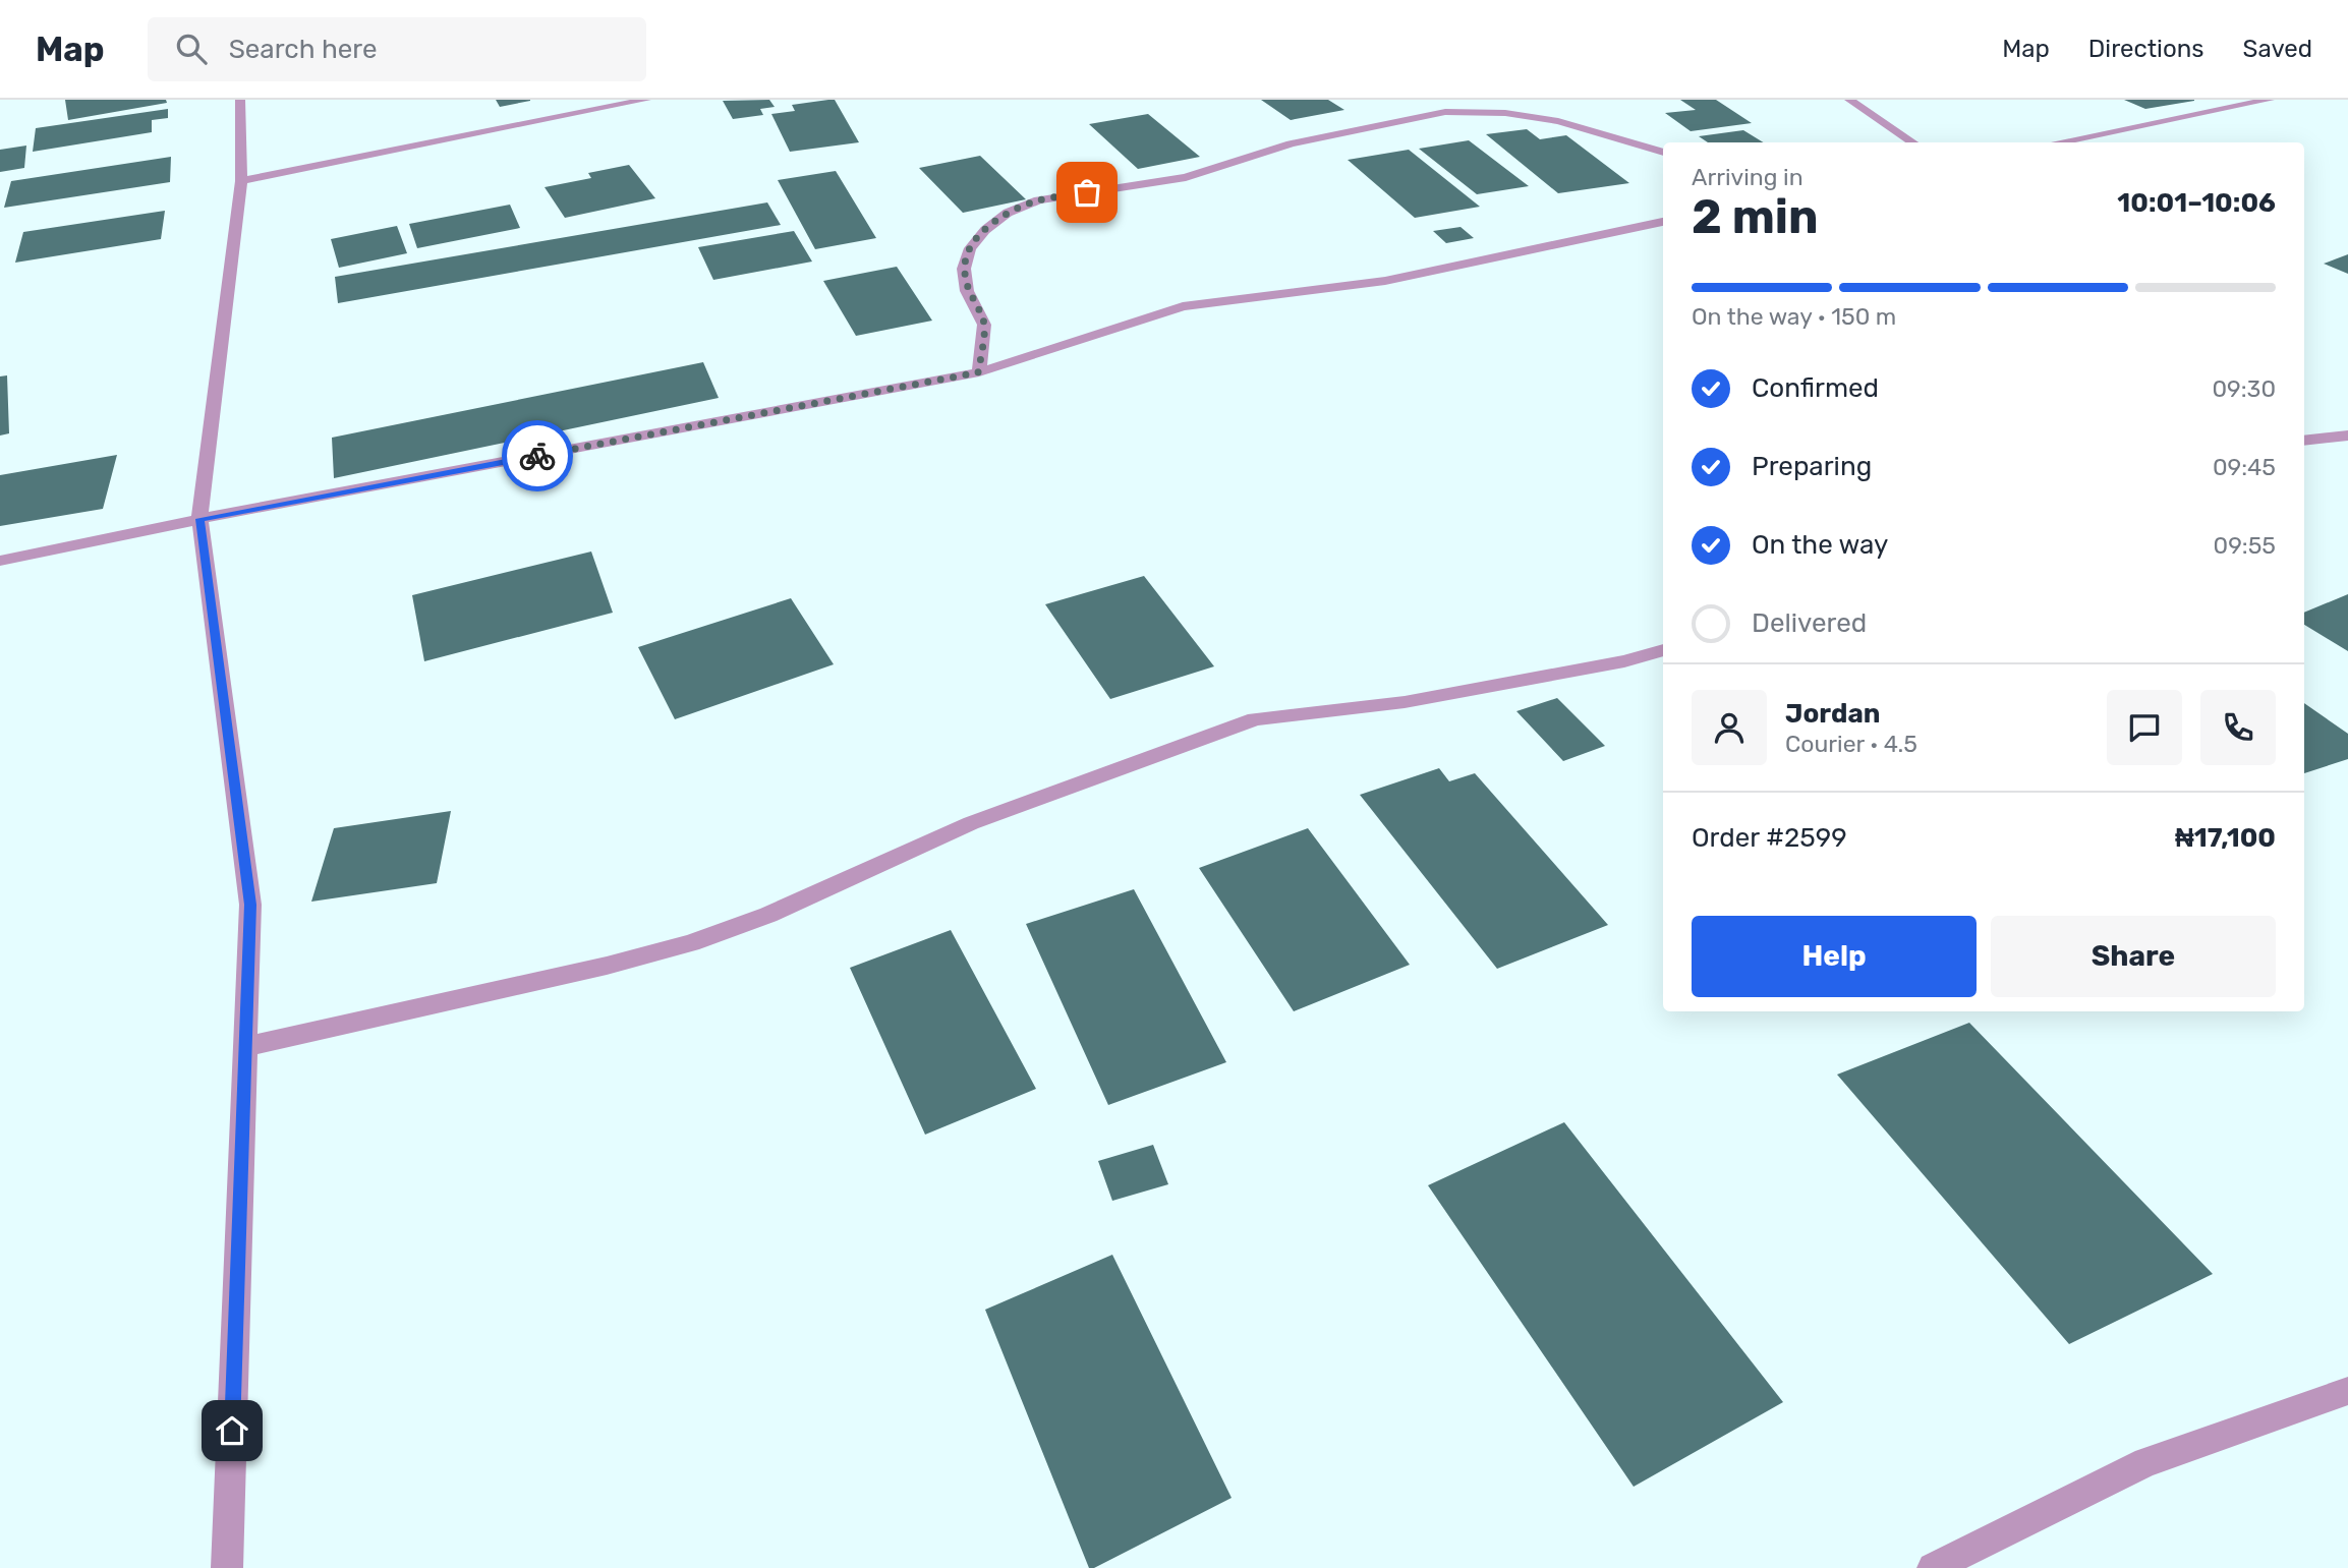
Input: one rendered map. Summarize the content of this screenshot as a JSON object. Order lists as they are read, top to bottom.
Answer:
{
  "page": {
    "header": "Map",
    "search": "Search here",
    "nav": ["Map", "Directions", "Saved"],
    "heading": ["2 min", "Arriving in", "10:01–10:06"],
    "panel": [
      "Jordan",
      "Courier · 4.5",
      "Order #2599",
      "₦17,100"
    ],
    "bar": "On the way · 150 m",
    "list": [
      ["Confirmed", "09:30"],
      ["Preparing", "09:45"],
      ["On the way", "09:55"],
      "Delivered"
    ],
    "buttons": ["Help", "Share"]
  }
}
